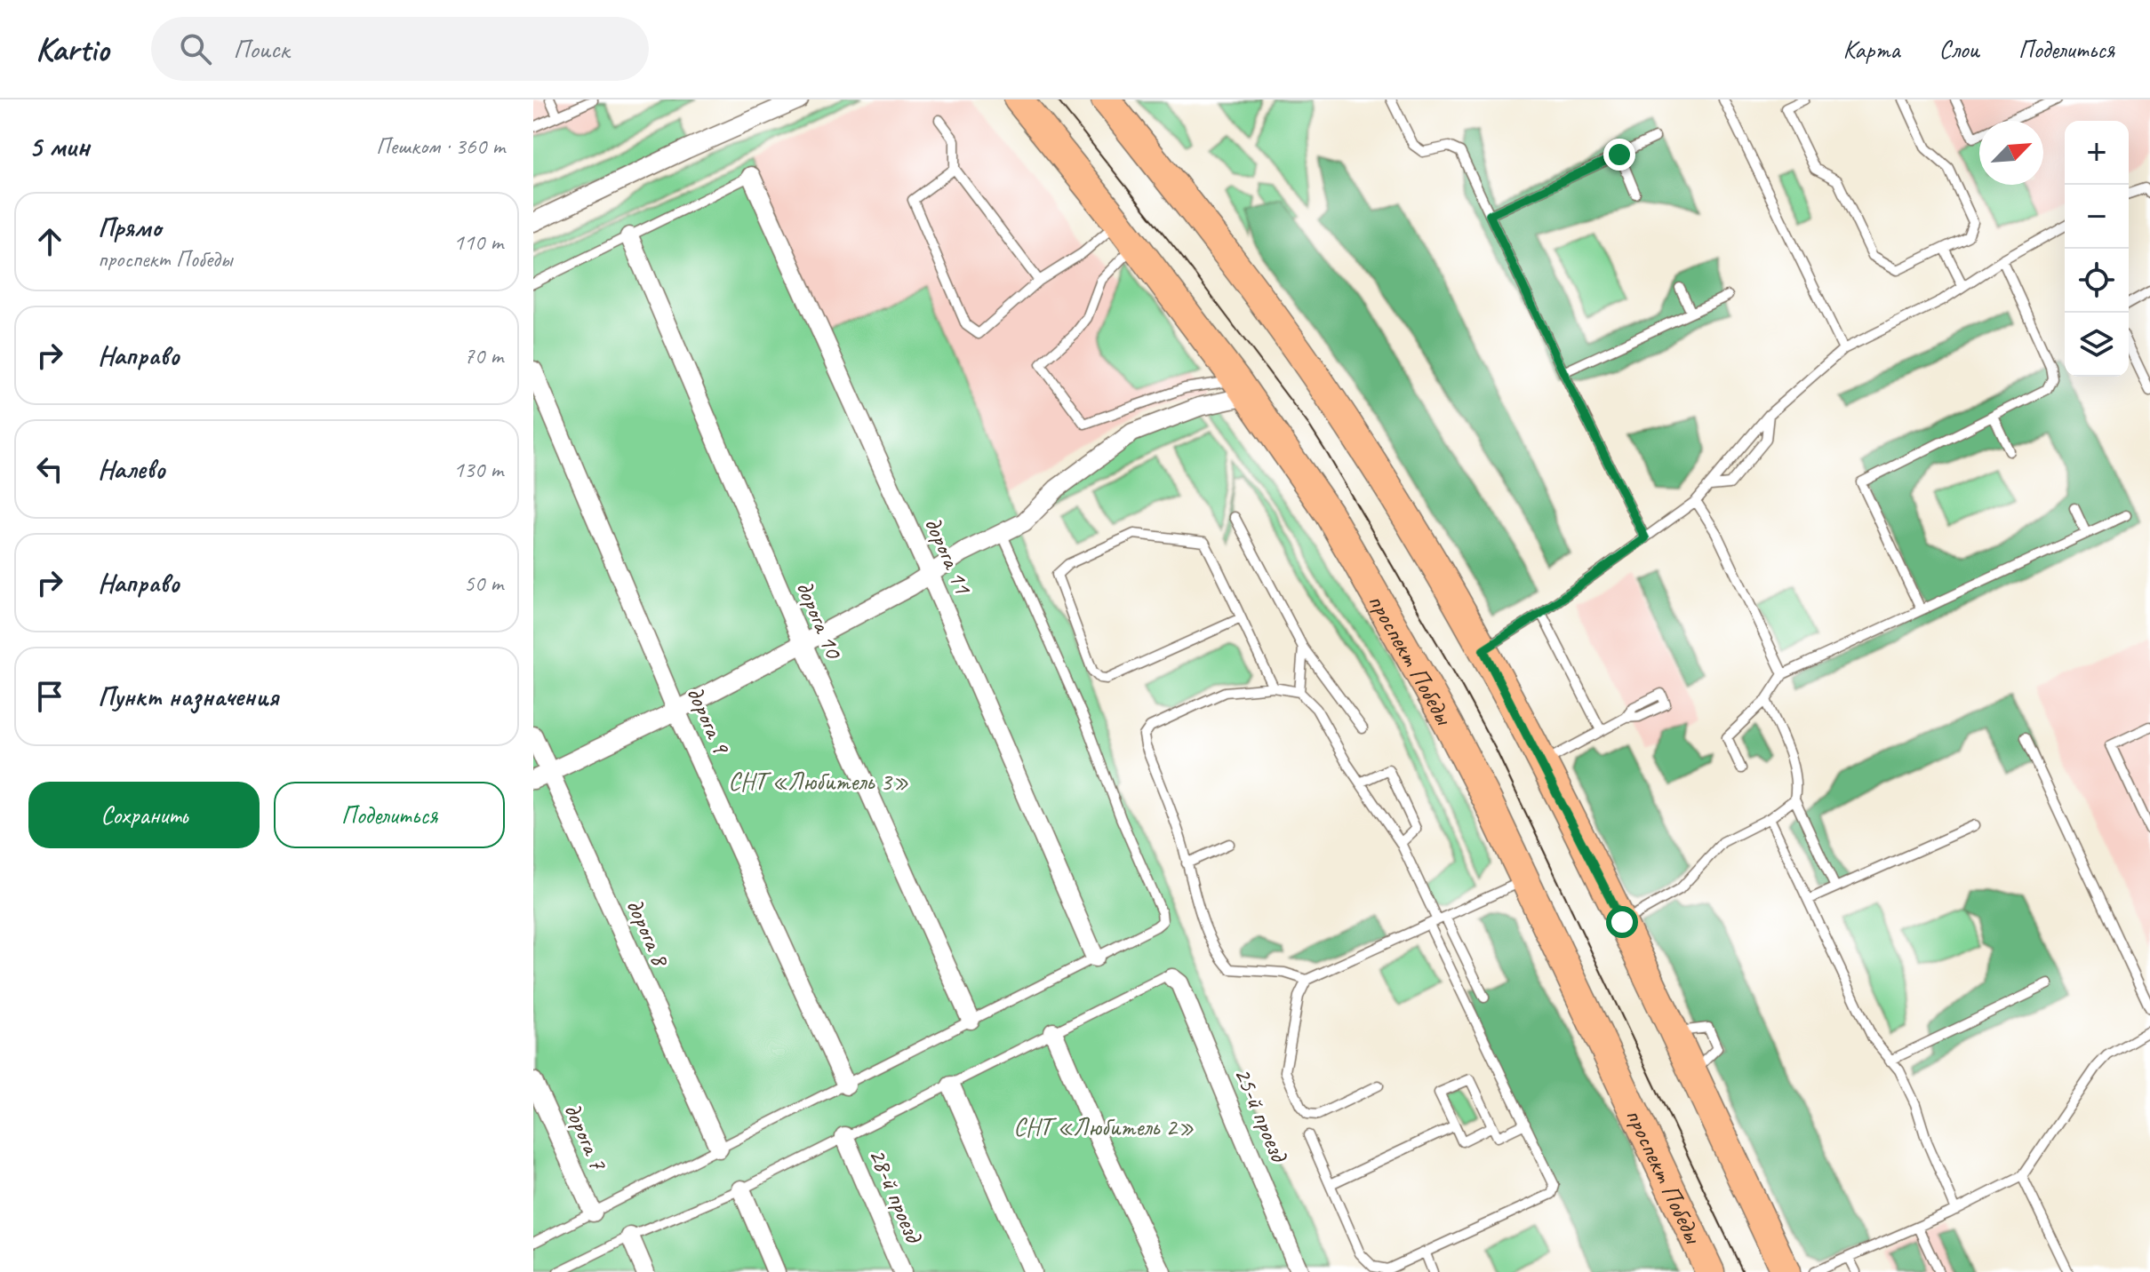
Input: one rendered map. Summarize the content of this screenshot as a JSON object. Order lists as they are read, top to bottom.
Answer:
{
  "streets": {
    "main road": ["проспект Победы"],
    "street": [
      "дорога 11",
      "дорога 10",
      "дорога 9",
      "дорога 8",
      "25-й проезд",
      "дорога 7",
      "28-й проезд"
    ]
  },
  "parks": ["СНТ «Любитель 3»", "СНТ «Любитель 2»"],
  "north": "top right",
  "page": {
    "header": "Kartio",
    "search": "Поиск",
    "nav": ["Карта", "Слои", "Поделиться"],
    "heading": ["5 мин", "Пешком · 360 m"],
    "map_buttons": ["+", "−"],
    "list": [
      ["Прямо", "проспект Победы", "110 m"],
      ["Направо", "70 m"],
      ["Налево", "130 m"],
      ["Направо", "50 m"],
      "Пункт назначения"
    ],
    "buttons": ["Сохранить", "Поделиться"]
  }
}
